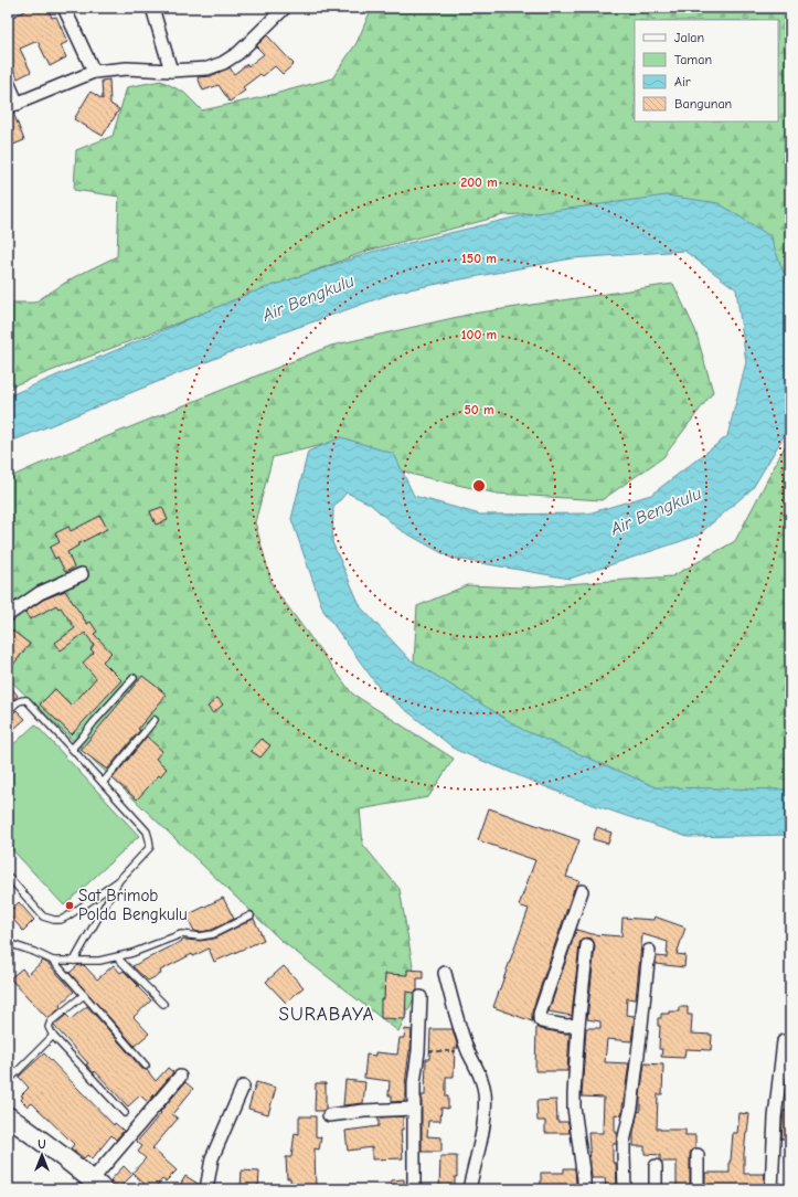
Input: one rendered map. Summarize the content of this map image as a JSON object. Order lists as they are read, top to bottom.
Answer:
{
  "districts": ["SURABAYA"],
  "water": ["Air Bengkulu"],
  "places": ["Sat Brimob Polda Bengkulu"],
  "legend": [
    "Jalan",
    "Taman",
    "Air",
    "Bangunan"
  ],
  "north": "top",
  "rings": [
    "200 m",
    "150 m",
    "100 m",
    "50 m"
  ]
}
